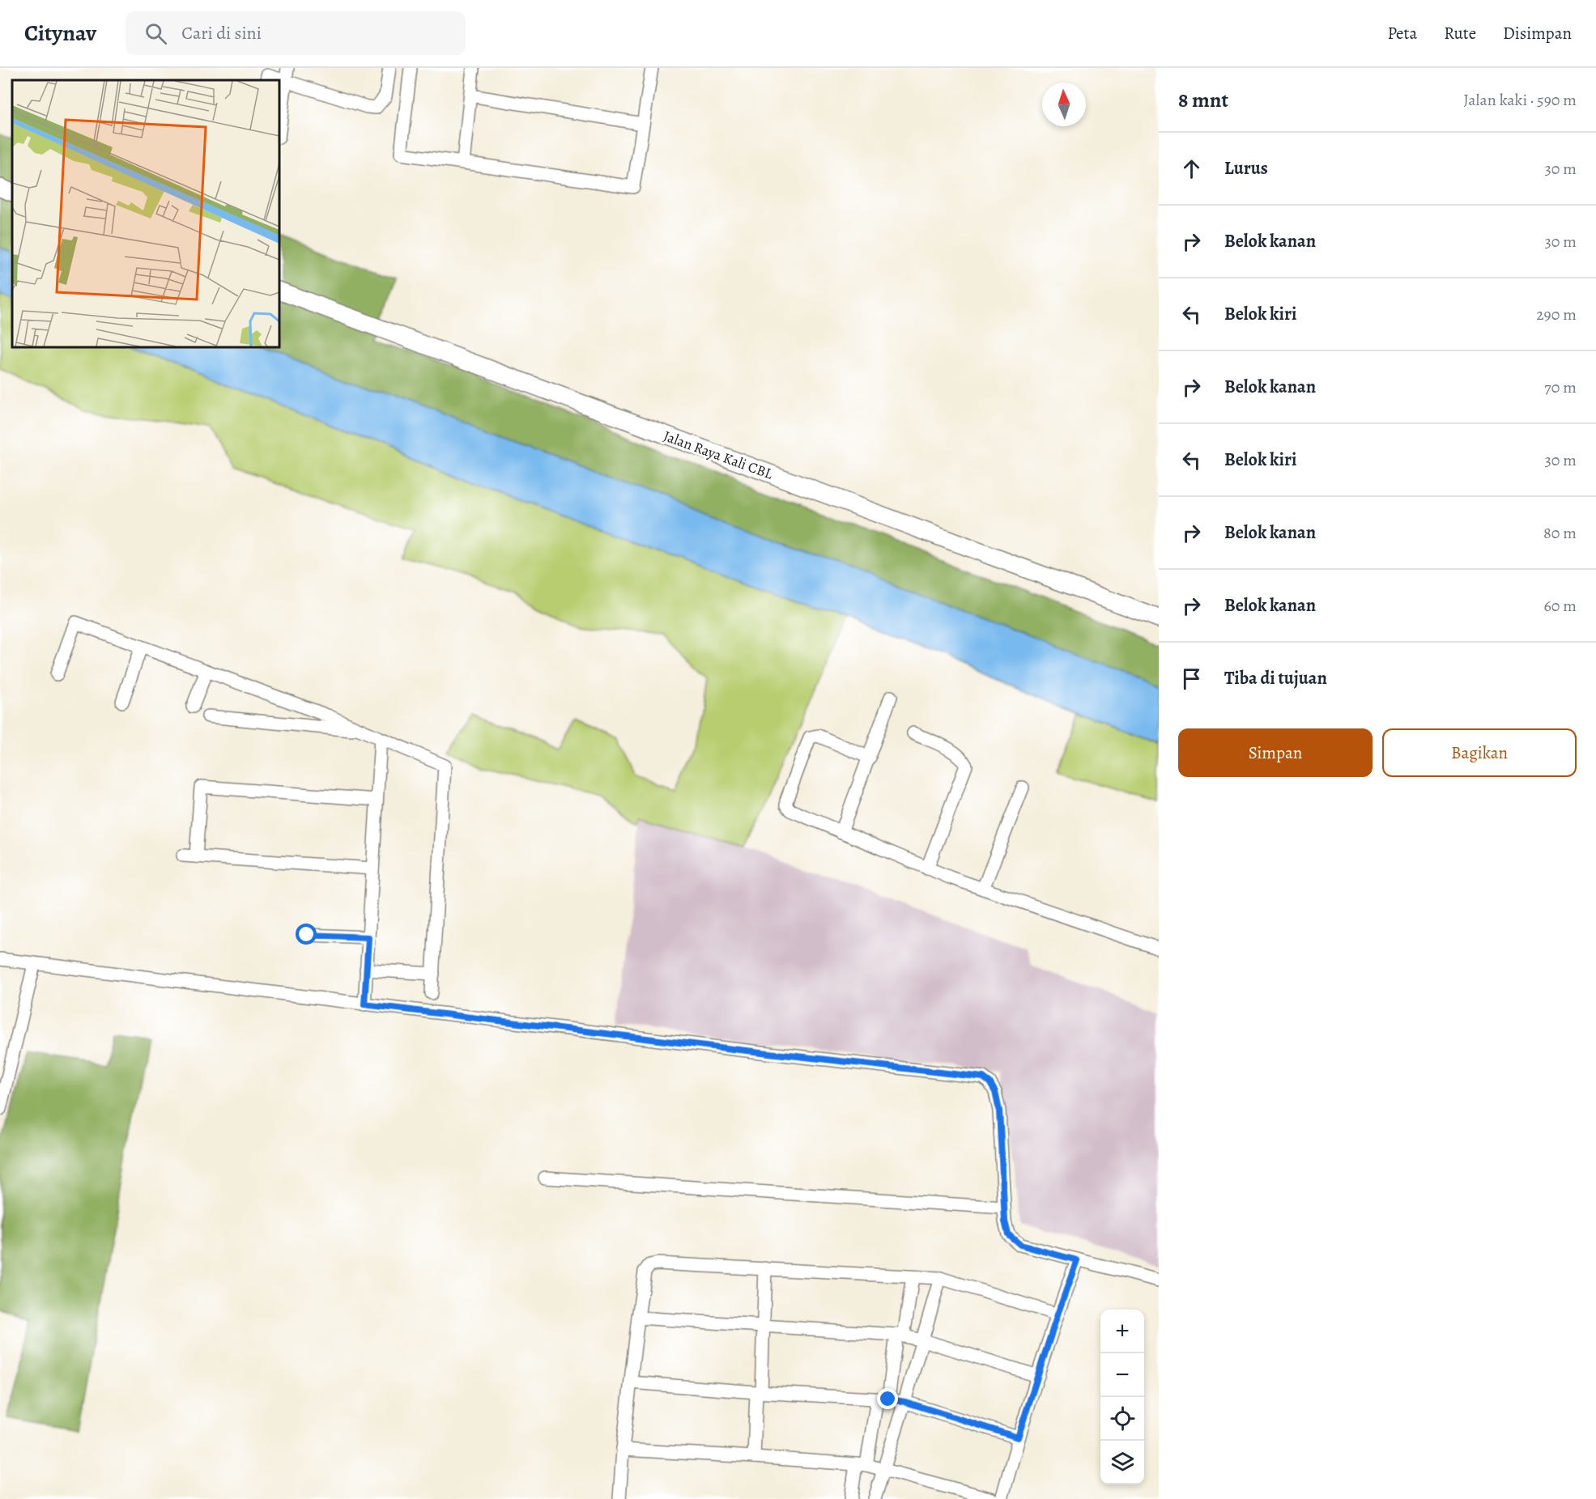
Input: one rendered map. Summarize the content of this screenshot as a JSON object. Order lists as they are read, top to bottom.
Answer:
{
  "streets": {
    "main road": ["Jalan Raya Kali CBL"]
  },
  "north": "top",
  "page": {
    "header": "Citynav",
    "search": "Cari di sini",
    "nav": ["Peta", "Rute", "Disimpan"],
    "heading": ["8 mnt", "Jalan kaki · 590 m"],
    "list": [
      ["Lurus", "30 m"],
      ["Belok kanan", "30 m"],
      ["Belok kiri", "290 m"],
      ["Belok kanan", "70 m"],
      ["Belok kiri", "30 m"],
      ["Belok kanan", "80 m"],
      ["Belok kanan", "60 m"],
      "Tiba di tujuan"
    ],
    "buttons": ["Simpan", "Bagikan"],
    "map_buttons": ["+", "−"]
  }
}
